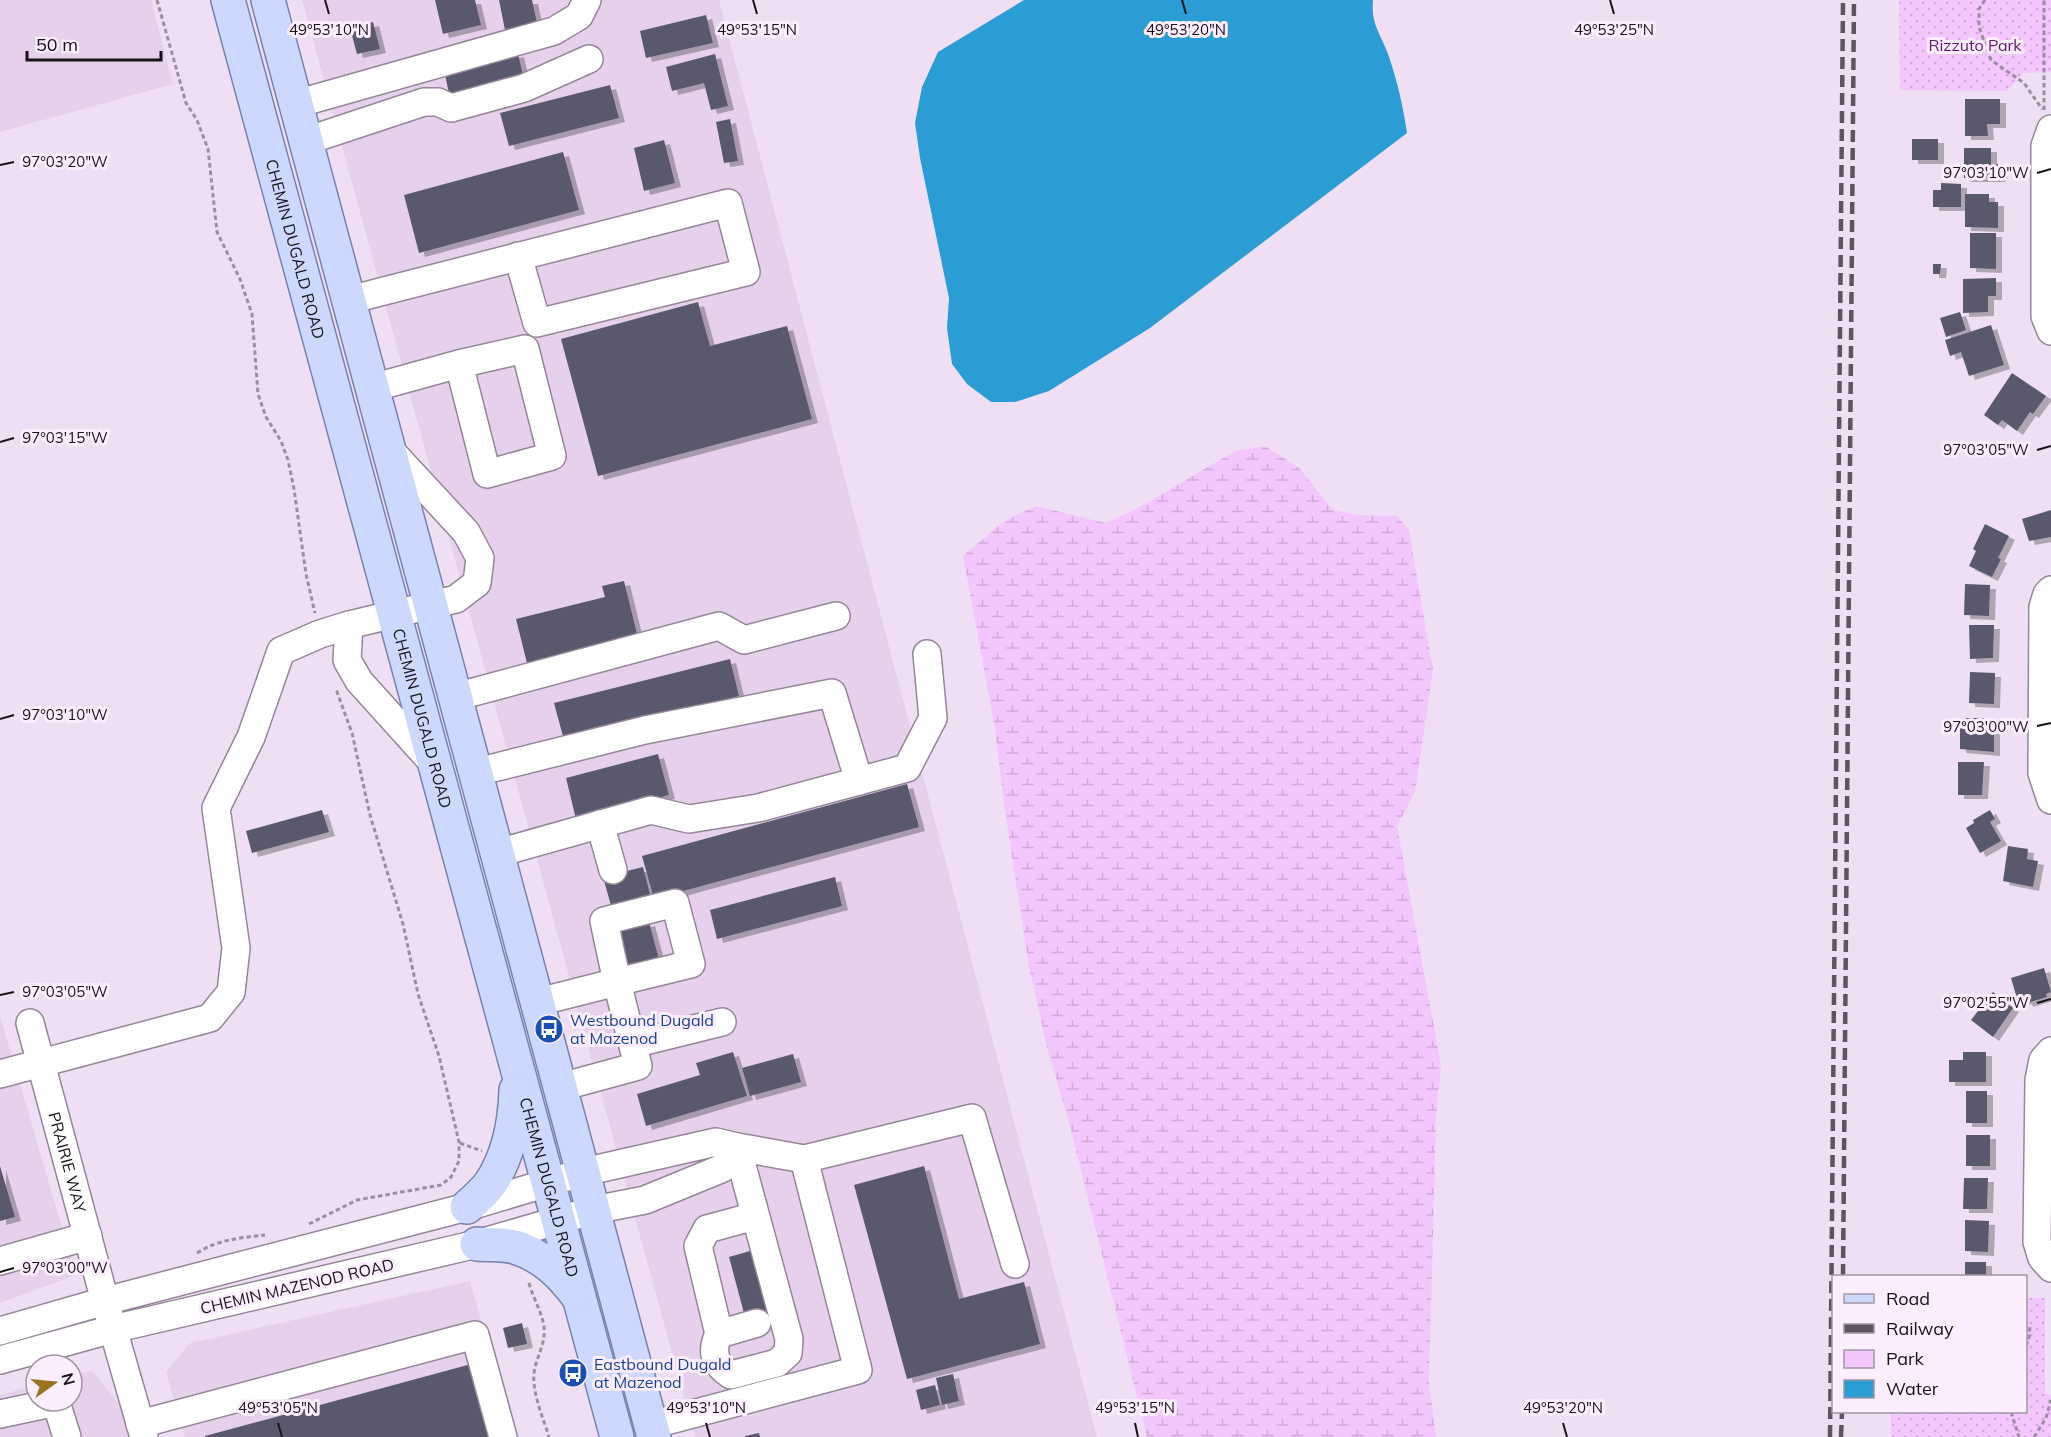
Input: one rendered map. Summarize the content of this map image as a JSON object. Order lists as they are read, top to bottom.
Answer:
{
  "streets": {
    "main road": ["CHEMIN DUGALD ROAD"],
    "street": ["PRAIRIE WAY", "CHEMIN MAZENOD ROAD"]
  },
  "crossings": [
    ["CHEMIN DUGALD ROAD", "CHEMIN MAZENOD ROAD"],
    ["PRAIRIE WAY", "CHEMIN MAZENOD ROAD"]
  ],
  "parks": ["Rizzuto Park"],
  "places": {
    "bus stop": ["Westbound Dugald at Mazenod", "Eastbound Dugald at Mazenod"]
  },
  "legend": [
    "Road",
    "Railway",
    "Park",
    "Water"
  ],
  "scale_bar": "50 m",
  "north": "right",
  "coordinates": [
    "49°53'10\"N",
    "49°53'15\"N",
    "49°53'20\"N",
    "49°53'25\"N",
    "97°03'20\"W",
    "97°03'10\"W",
    "97°03'15\"W",
    "97°03'05\"W",
    "97°03'00\"W",
    "97°02'55\"W",
    "49°53'05\"N"
  ]
}
